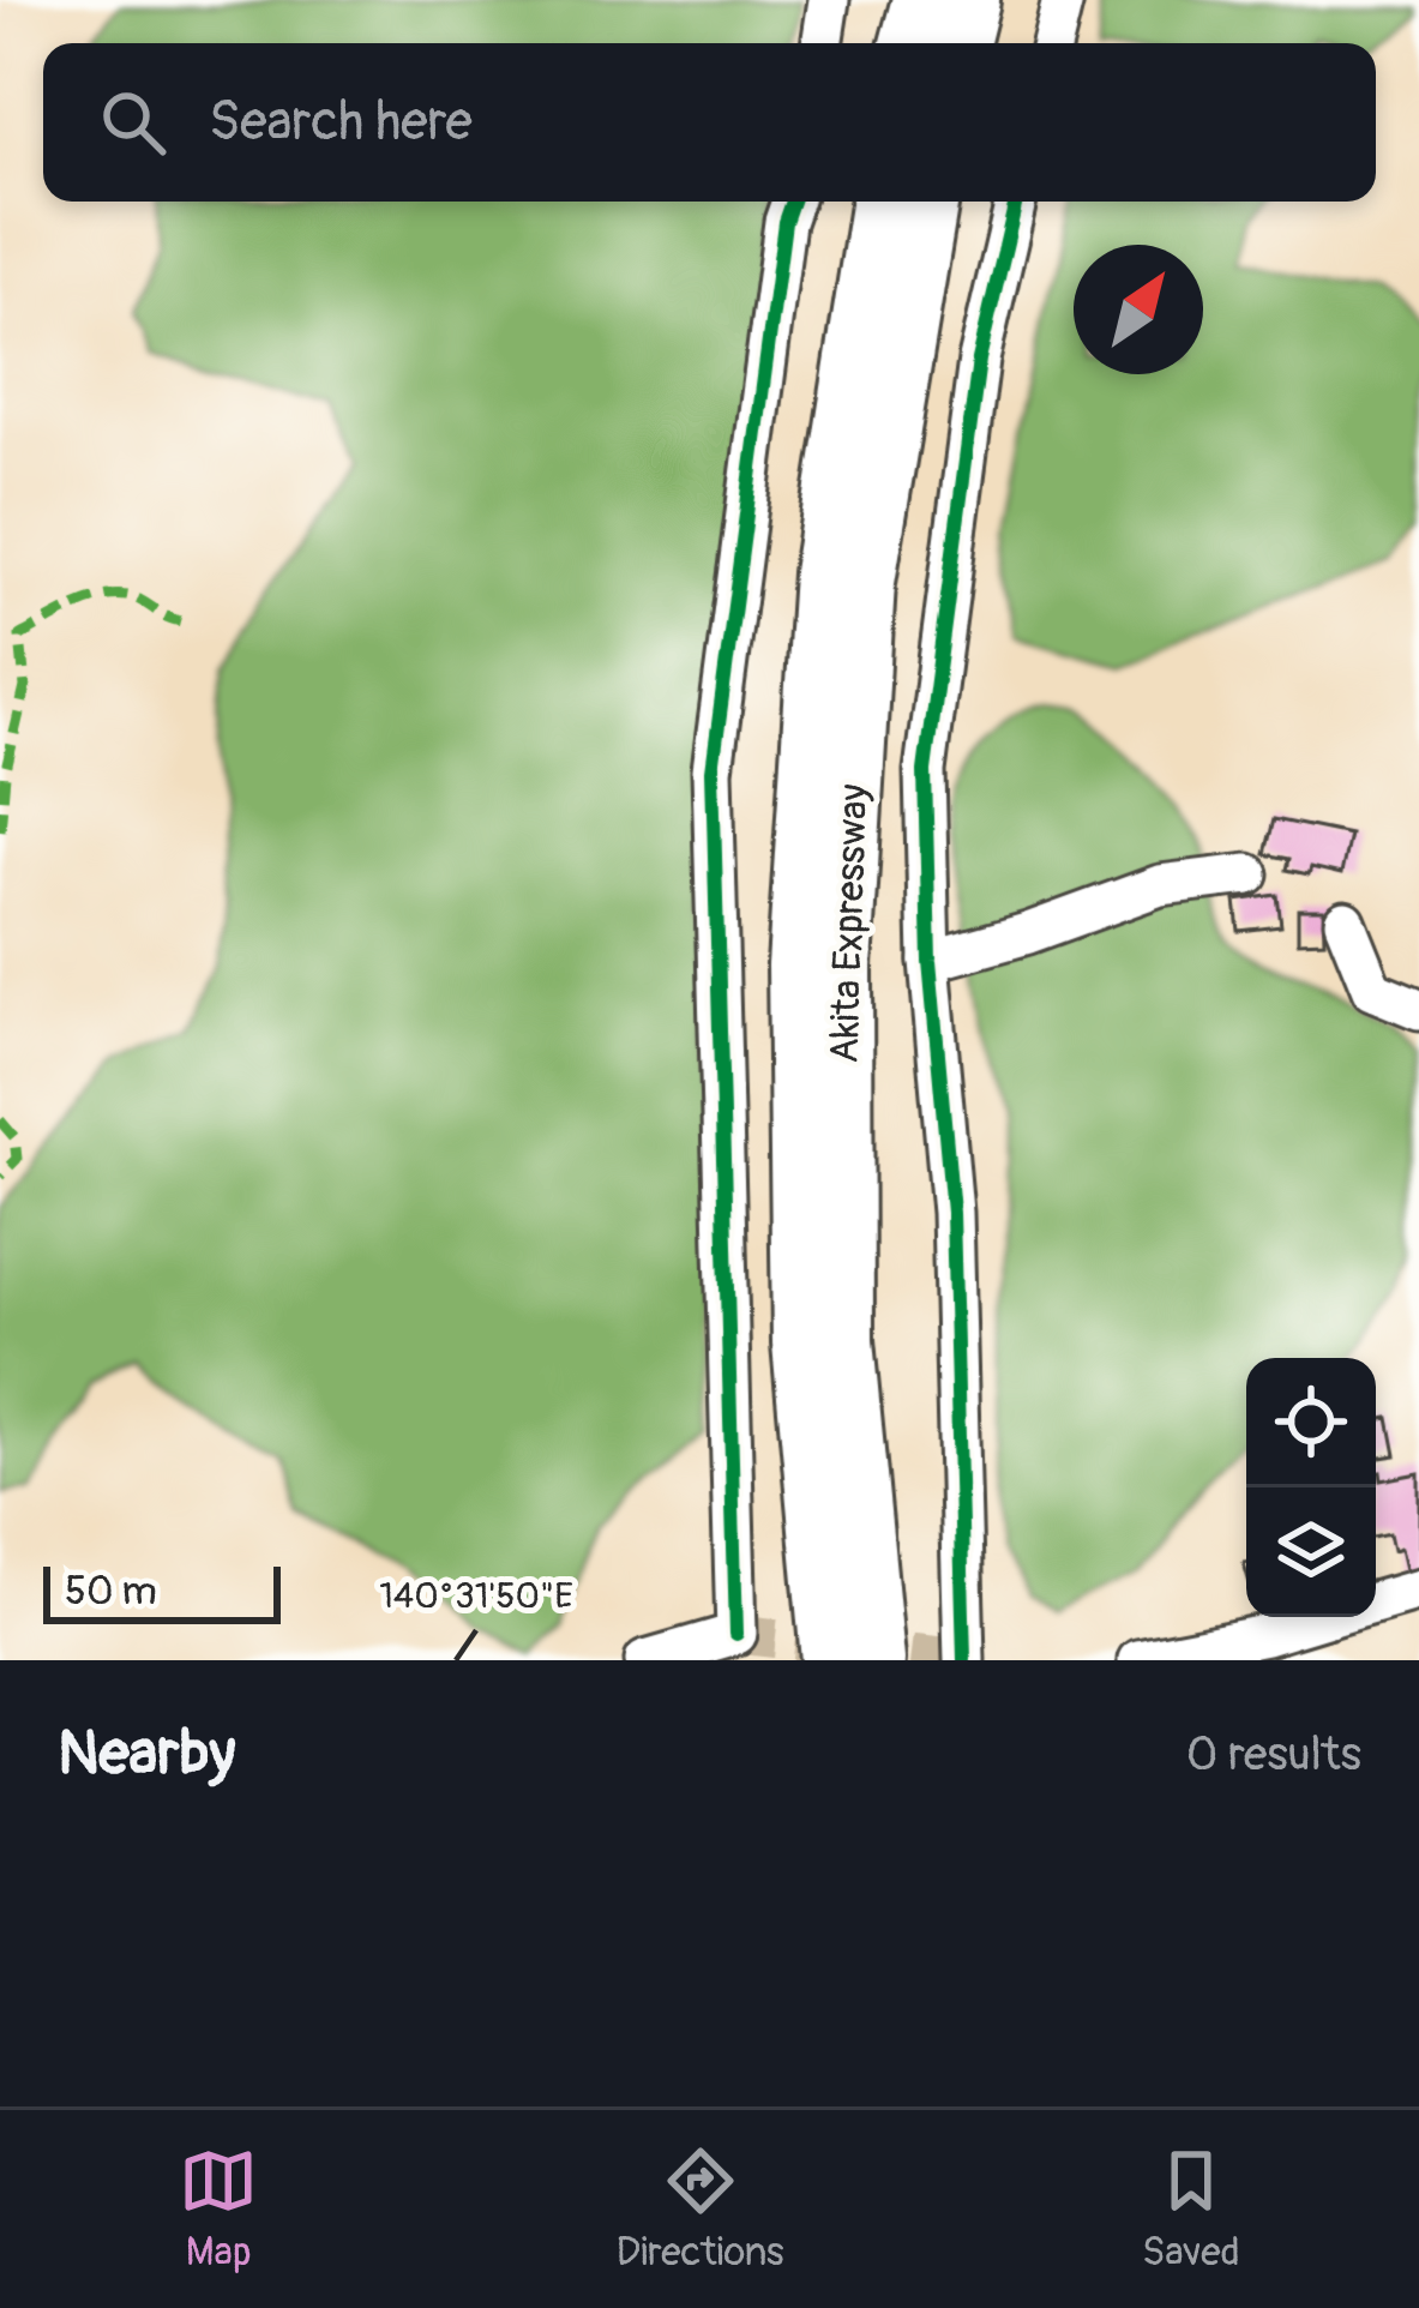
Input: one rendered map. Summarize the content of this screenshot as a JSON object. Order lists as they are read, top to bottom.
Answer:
{
  "streets": {
    "highway": ["Akita Expressway"]
  },
  "scale_bar": "50 m",
  "north": "top right",
  "page": {
    "search": "Search here",
    "scale": "50 m",
    "heading": ["Nearby", "0 results"],
    "nav": ["Map", "Directions", "Saved"]
  },
  "coordinates": ["140°31'50\"E"]
}
